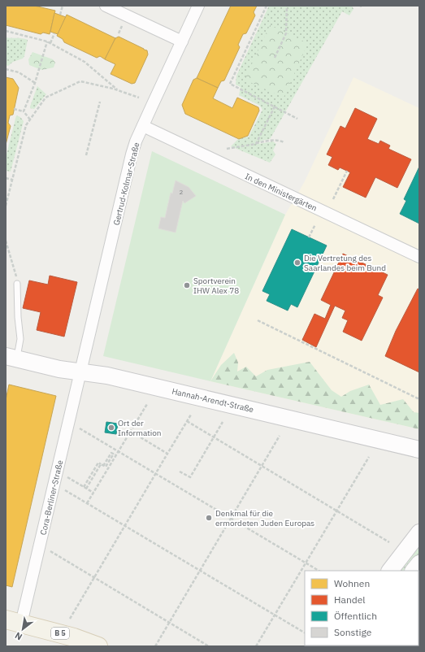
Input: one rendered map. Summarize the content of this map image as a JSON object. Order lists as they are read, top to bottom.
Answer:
{
  "streets": {
    "main road": ["B 5"],
    "street": [
      "Gertrud-Kolmar-Straße",
      "In den Ministergärten",
      "Hannah-Arendt-Straße",
      "Cora-Berliner-Straße"
    ]
  },
  "crossings": [
    ["Gertrud-Kolmar-Straße", "In den Ministergärten"],
    ["Gertrud-Kolmar-Straße", "Hannah-Arendt-Straße"],
    ["Gertrud-Kolmar-Straße", "Cora-Berliner-Straße"],
    ["Hannah-Arendt-Straße", "Cora-Berliner-Straße"],
    ["Cora-Berliner-Straße", "B 5"]
  ],
  "places": [
    "Die Vertretung des Saarlandes beim Bund",
    "Sportverein IHW Alex 78",
    "Ort der Information",
    "Denkmal für die ermordeten Juden Europas"
  ],
  "house_numbers": ["2"],
  "legend": [
    "Wohnen",
    "Handel",
    "Öffentlich",
    "Sonstige"
  ],
  "north": "bottom left"
}
